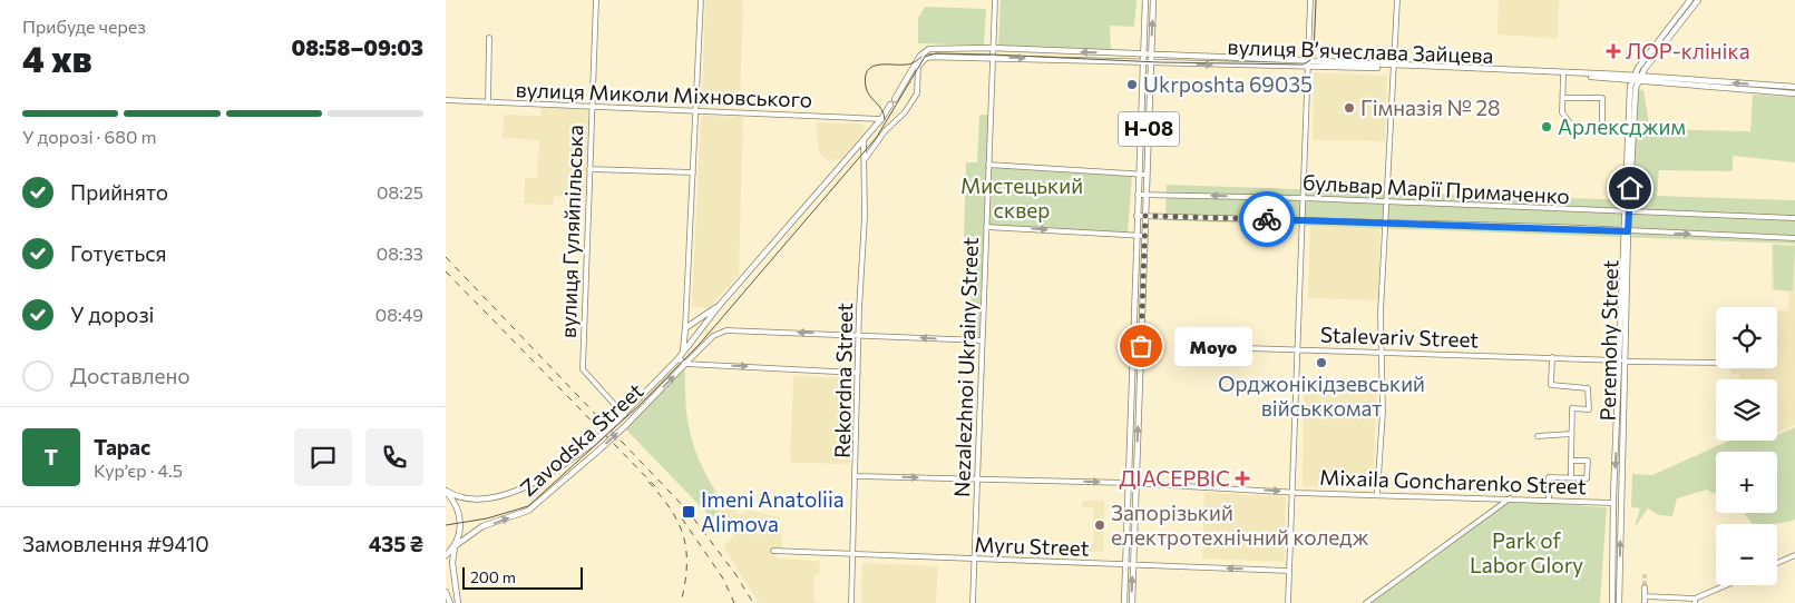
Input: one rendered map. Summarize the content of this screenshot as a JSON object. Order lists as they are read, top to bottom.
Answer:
{
  "streets": {
    "main road": [
      "вулиця Вʼячеслава Зайцева",
      "Н-08",
      "Peremohy Street",
      "Zavodska Street"
    ],
    "street": [
      "вулиця Миколи Міхновського",
      "бульвар Марії Примаченко",
      "вулиця Гуляйпільська",
      "Stalevariv Street",
      "Nezalezhnoi Ukrainy Street",
      "Rekordna Street",
      "Mixaila Goncharenko Street",
      "Myru Street"
    ]
  },
  "crossings": [
    ["вулиця Вʼячеслава Зайцева", "Н-08"],
    ["вулиця Вʼячеслава Зайцева", "Peremohy Street"],
    ["вулиця Вʼячеслава Зайцева", "Nezalezhnoi Ukrainy Street"],
    ["вулиця Миколи Міхновського", "вулиця Гуляйпільська"],
    ["вулиця Миколи Міхновського", "Zavodska Street"],
    ["Н-08", "бульвар Марії Примаченко"],
    ["Н-08", "Mixaila Goncharenko Street"],
    ["Н-08", "Myru Street"],
    ["бульвар Марії Примаченко", "Peremohy Street"],
    ["вулиця Гуляйпільська", "Zavodska Street"],
    ["Stalevariv Street", "Peremohy Street"],
    ["Peremohy Street", "Mixaila Goncharenko Street"],
    ["Nezalezhnoi Ukrainy Street", "Mixaila Goncharenko Street"],
    ["Nezalezhnoi Ukrainy Street", "Myru Street"],
    ["Rekordna Street", "Zavodska Street"],
    ["Rekordna Street", "Mixaila Goncharenko Street"],
    ["Rekordna Street", "Myru Street"]
  ],
  "one_way": ["Mixaila Goncharenko Street"],
  "parks": ["Мистецький сквер", "Park of Labor Glory"],
  "places": {
    "health": ["ЛОР-клініка", "ДІАСЕРВІС"],
    "other": [
      "Ukrposhta 69035",
      "Гімназія № 28",
      "Арлексджим",
      "Moyo",
      "Орджонікідзевський військкомат",
      "Запорізький електротехнічний коледж"
    ],
    "transit": ["Imeni Anatoliia Alimova"]
  },
  "scale_bar": "200 m",
  "page": {
    "heading": ["4 хв", "Прибуде через", "08:58–09:03"],
    "panel": [
      "Тарас",
      "Кур’єр · 4.5",
      "Замовлення #9410",
      "435 ₴"
    ],
    "bar": "У дорозі · 680 m",
    "list": [
      ["Прийнято", "08:25"],
      ["Готується", "08:33"],
      ["У дорозі", "08:49"],
      "Доставлено"
    ],
    "map_buttons": ["+", "−"],
    "bubble": "Moyo",
    "round": "Т",
    "scale": "200 m"
  }
}
